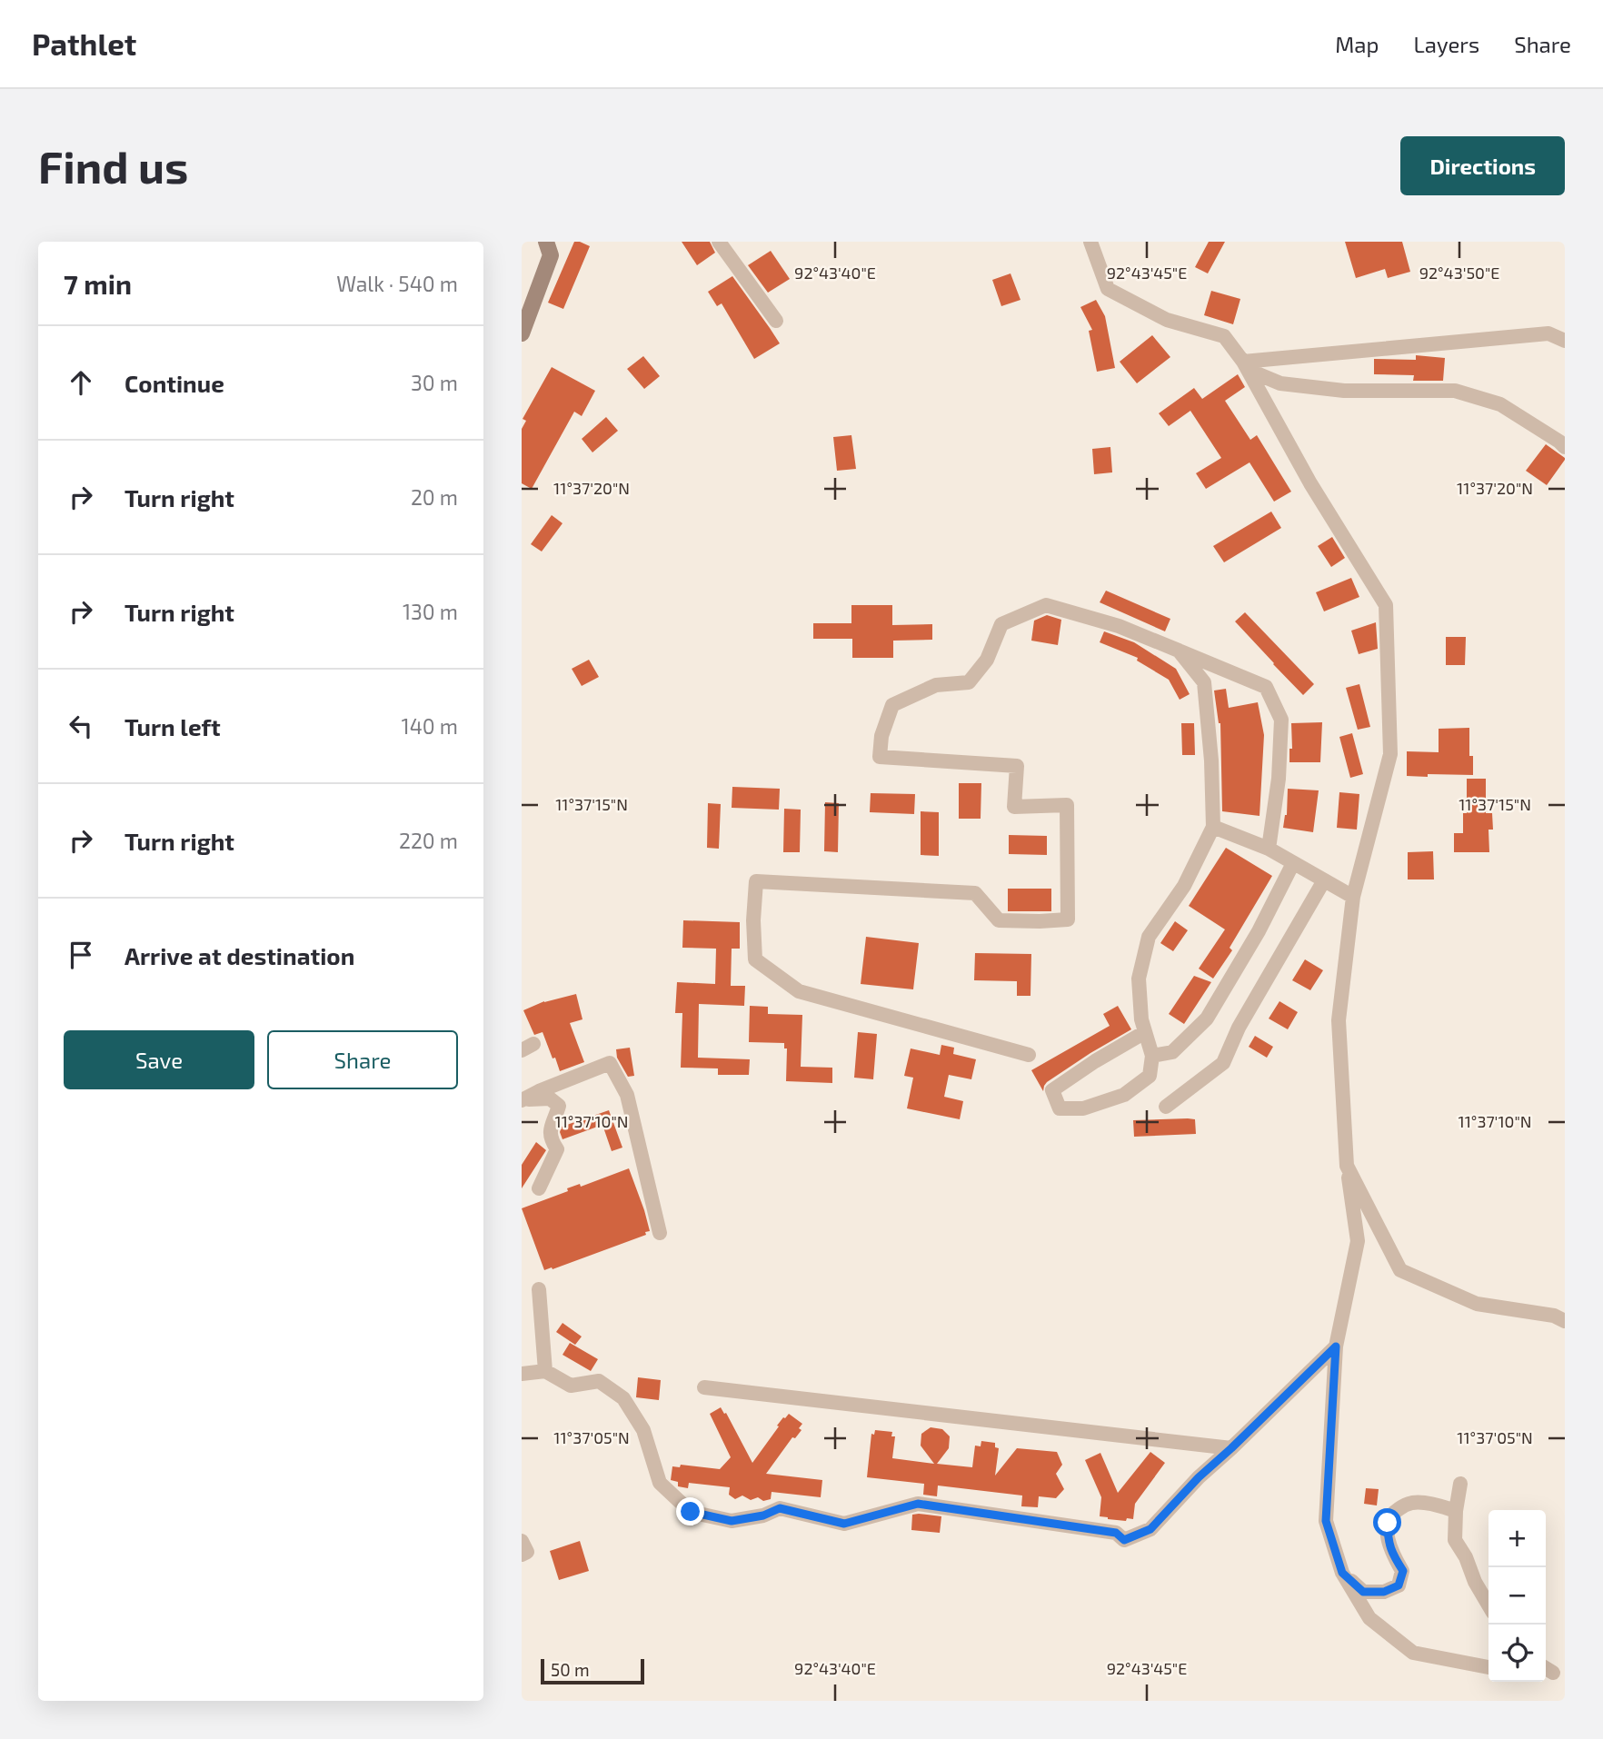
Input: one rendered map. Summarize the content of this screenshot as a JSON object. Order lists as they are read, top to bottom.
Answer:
{
  "scale_bar": "50 m",
  "page": {
    "header": "Pathlet",
    "nav": ["Map", "Layers", "Share"],
    "buttons": [
      "Directions",
      ["Save", "Share"]
    ],
    "title": "Find us",
    "heading": ["7 min", "Walk · 540 m"],
    "list": [
      ["Continue", "30 m"],
      ["Turn right", "20 m"],
      ["Turn right", "130 m"],
      ["Turn left", "140 m"],
      ["Turn right", "220 m"],
      "Arrive at destination"
    ],
    "map_buttons": ["+", "−"],
    "scale": "50 m"
  },
  "coordinates": [
    "92°43'40\"E",
    "92°43'45\"E",
    "92°43'50\"E",
    "11°37'20\"N",
    "11°37'15\"N",
    "11°37'10\"N",
    "11°37'05\"N"
  ]
}
